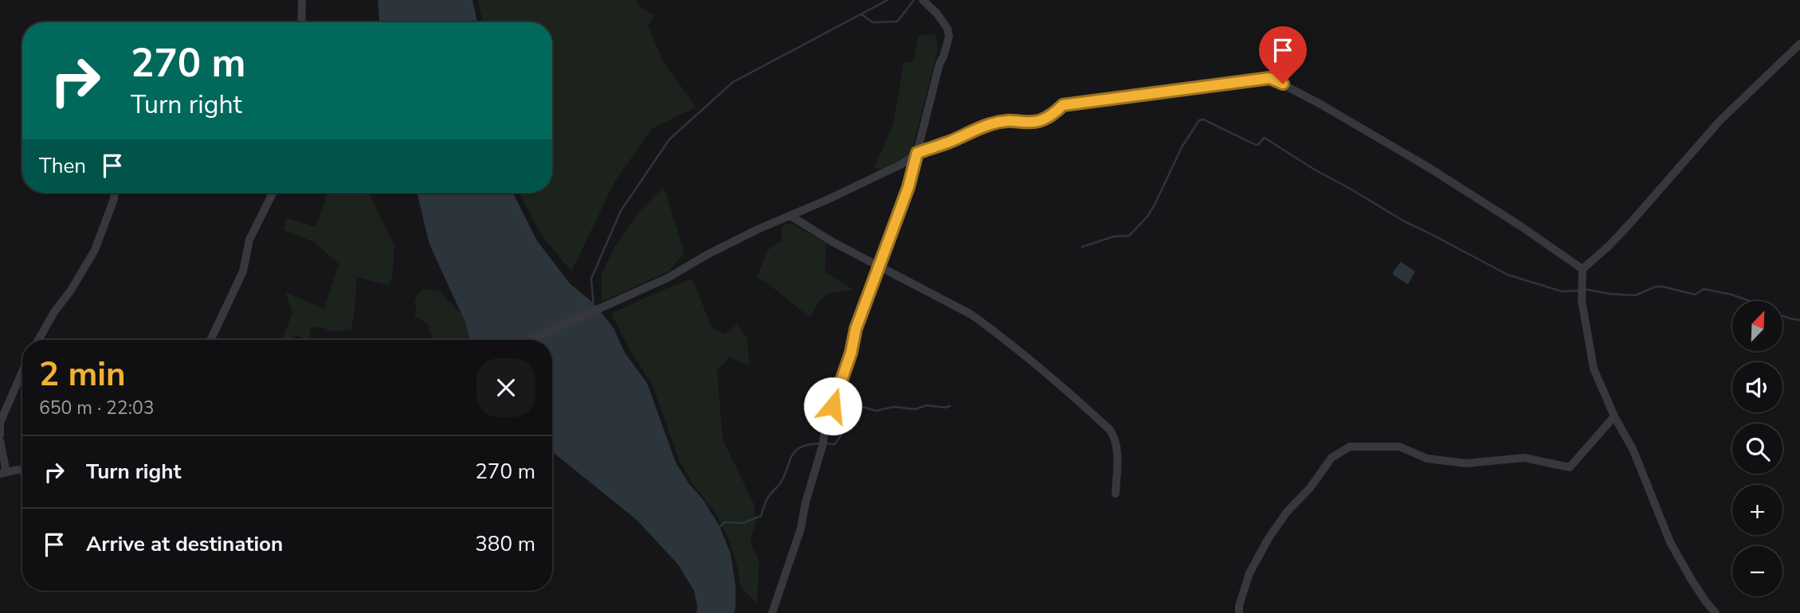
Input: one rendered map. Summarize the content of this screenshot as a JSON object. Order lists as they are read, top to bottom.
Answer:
{
  "north": "top right",
  "page": {
    "turn": ["270 m", "Turn right"],
    "then": "Then",
    "map_buttons": ["+", "−"],
    "heading": ["2 min", "650 m · 22:03"],
    "list": [
      {
        "name": "Turn right",
        "value": "270 m"
      },
      {
        "name": "Arrive at destination",
        "value": "380 m"
      }
    ]
  }
}
